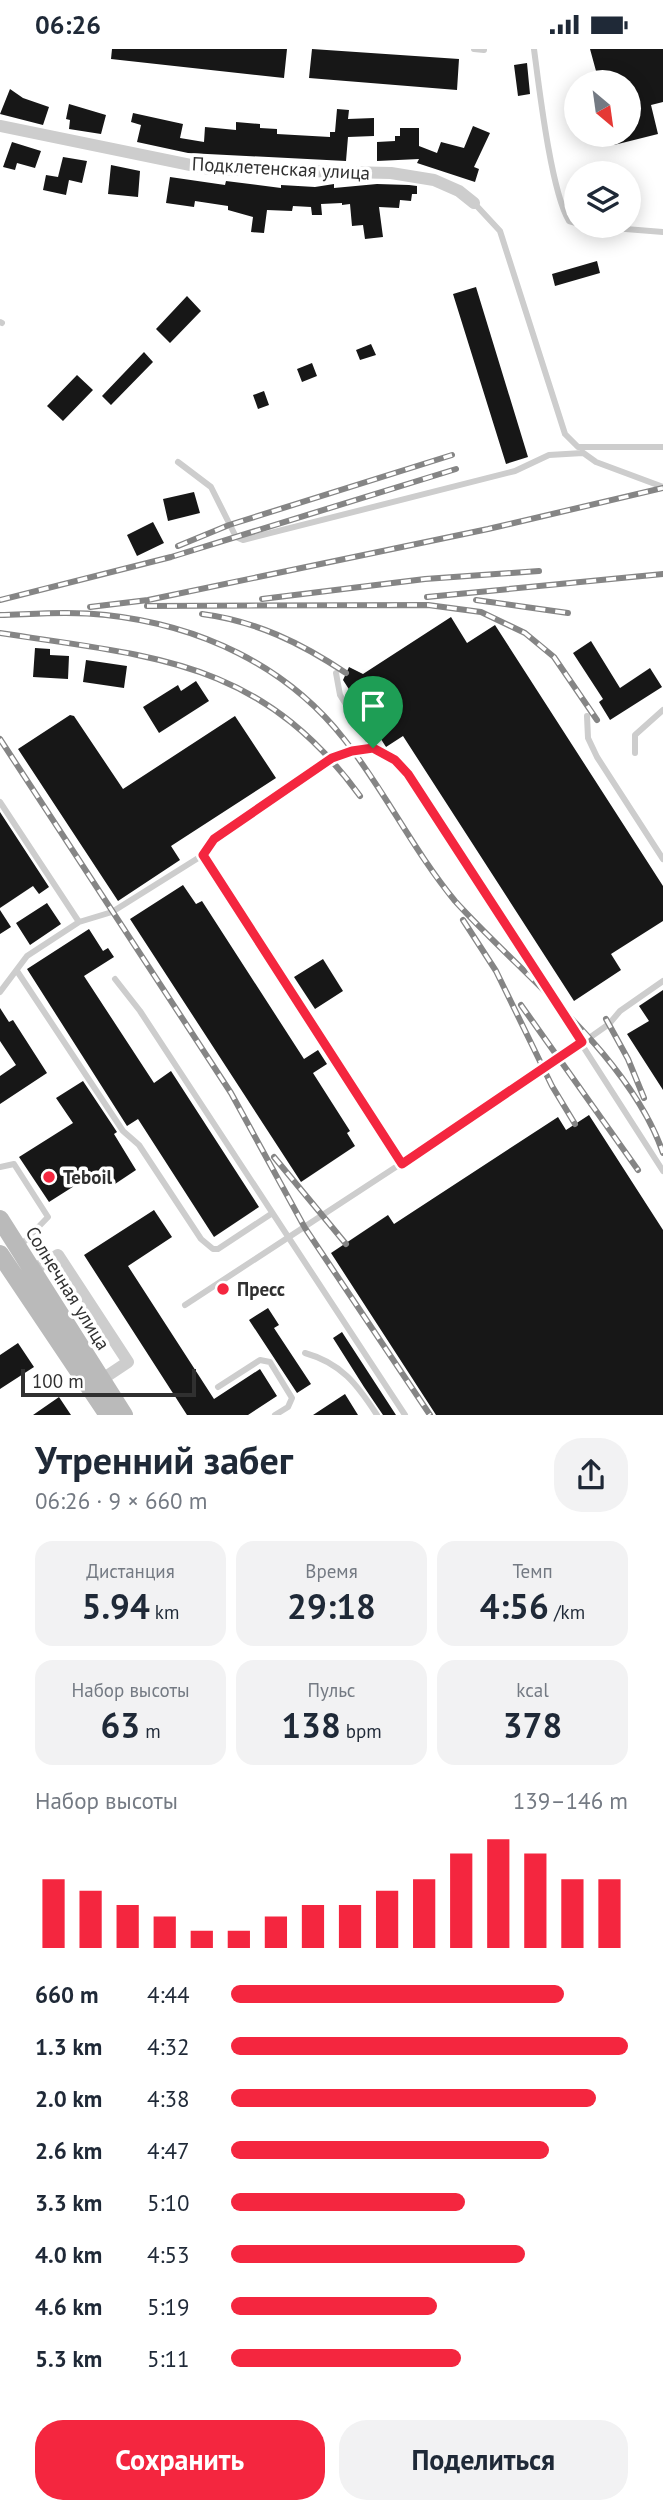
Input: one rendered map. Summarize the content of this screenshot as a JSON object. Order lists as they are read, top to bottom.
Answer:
{
  "streets": {
    "main road": ["Солнечная улица"],
    "street": ["Подклетенская улица"]
  },
  "places": ["Teboil", "Пресс"],
  "scale_bar": "100 m",
  "north": "bottom right",
  "page": {
    "status": "06:26",
    "scale": "100 m",
    "heading": ["Утренний забег", "06:26 · 9 × 660 m"],
    "stats": [
      ["Дистанция", "5.94 km"],
      ["Время", "29:18"],
      ["Темп", "4:56 /km"],
      ["Набор высоты", "63 m"],
      ["Пульс", "138 bpm"],
      ["kcal", "378"]
    ],
    "chart": ["Набор высоты", "139–146 m"],
    "list": [
      {
        "name": "660 m",
        "note": "4:44"
      },
      {
        "name": "1.3 km",
        "note": "4:32"
      },
      {
        "name": "2.0 km",
        "note": "4:38"
      },
      {
        "name": "2.6 km",
        "note": "4:47"
      },
      {
        "name": "3.3 km",
        "note": "5:10"
      },
      {
        "name": "4.0 km",
        "note": "4:53"
      },
      {
        "name": "4.6 km",
        "note": "5:19"
      },
      {
        "name": "5.3 km",
        "note": "5:11"
      }
    ],
    "buttons": ["Сохранить", "Поделиться"]
  }
}
